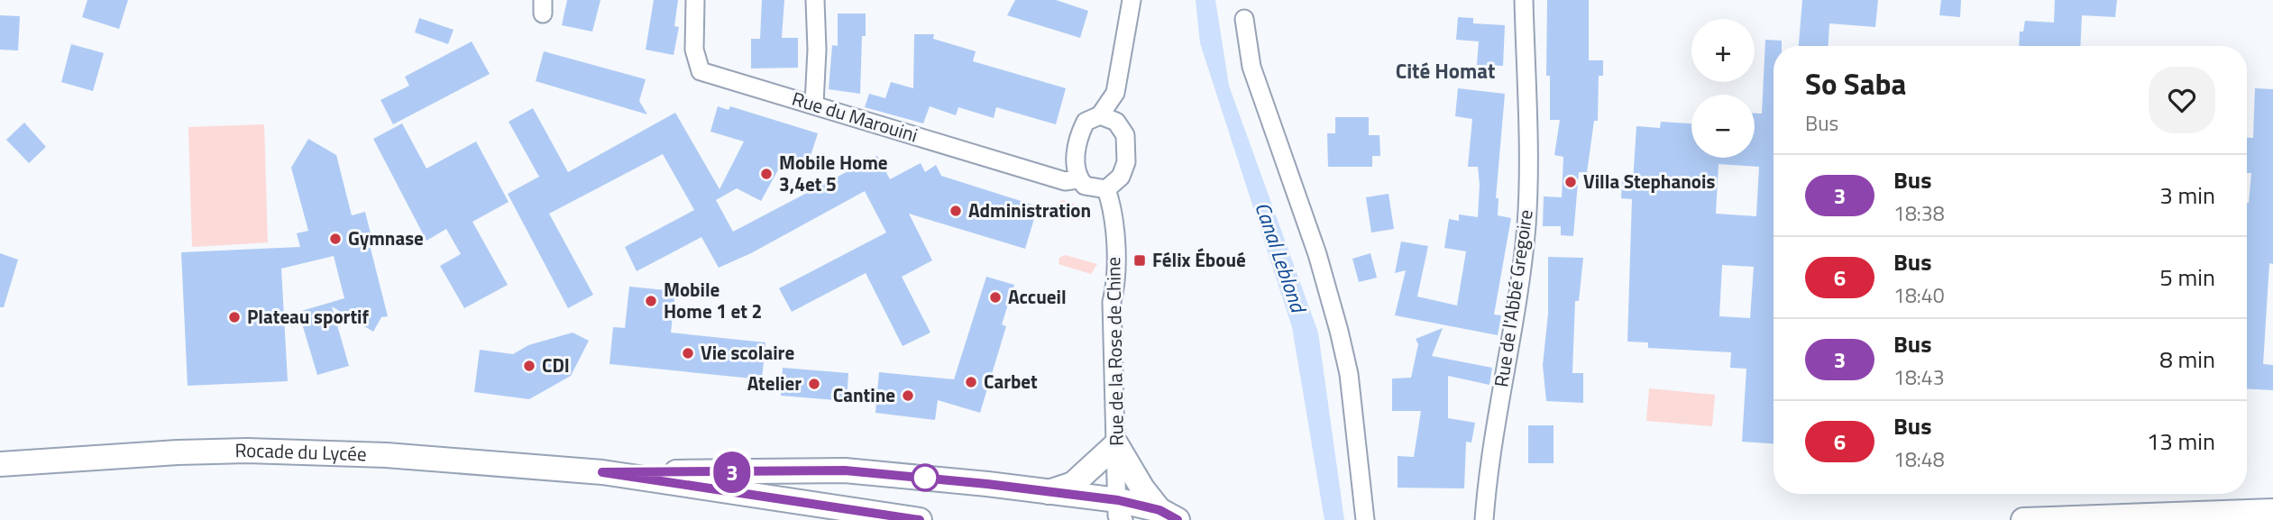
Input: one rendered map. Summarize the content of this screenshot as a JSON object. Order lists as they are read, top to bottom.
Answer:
{
  "streets": {
    "main road": ["Rocade du Lycée"],
    "street": ["Rue du Marouini", "Rue de l'Abbé Gregoire", "Rue de la Rose de Chine"]
  },
  "crossings": [
    ["Rue du Marouini", "Rue de la Rose de Chine"],
    ["Rue de la Rose de Chine", "Rocade du Lycée"]
  ],
  "districts": ["Cité Homat"],
  "water": ["Canal Leblond"],
  "places": {
    "other": [
      "Mobile Home 3,4et 5",
      "Villa Stephanois",
      "Administration",
      "Gymnase",
      "Accueil",
      "Mobile Home 1 et 2",
      "Plateau sportif",
      "Vie scolaire",
      "CDI",
      "Carbet",
      "Atelier",
      "Cantine"
    ],
    "transit": ["Félix Éboué"]
  },
  "lines": ["bus line 3"],
  "page": {
    "on_map": "3",
    "map_buttons": ["+", "−"],
    "heading": ["So Saba", "Bus"],
    "list": [
      {
        "mark": "3",
        "name": "Bus",
        "note": "18:38",
        "value": "3 min"
      },
      {
        "mark": "6",
        "name": "Bus",
        "note": "18:40",
        "value": "5 min"
      },
      {
        "mark": "3",
        "name": "Bus",
        "note": "18:43",
        "value": "8 min"
      },
      {
        "mark": "6",
        "name": "Bus",
        "note": "18:48",
        "value": "13 min"
      }
    ]
  }
}
